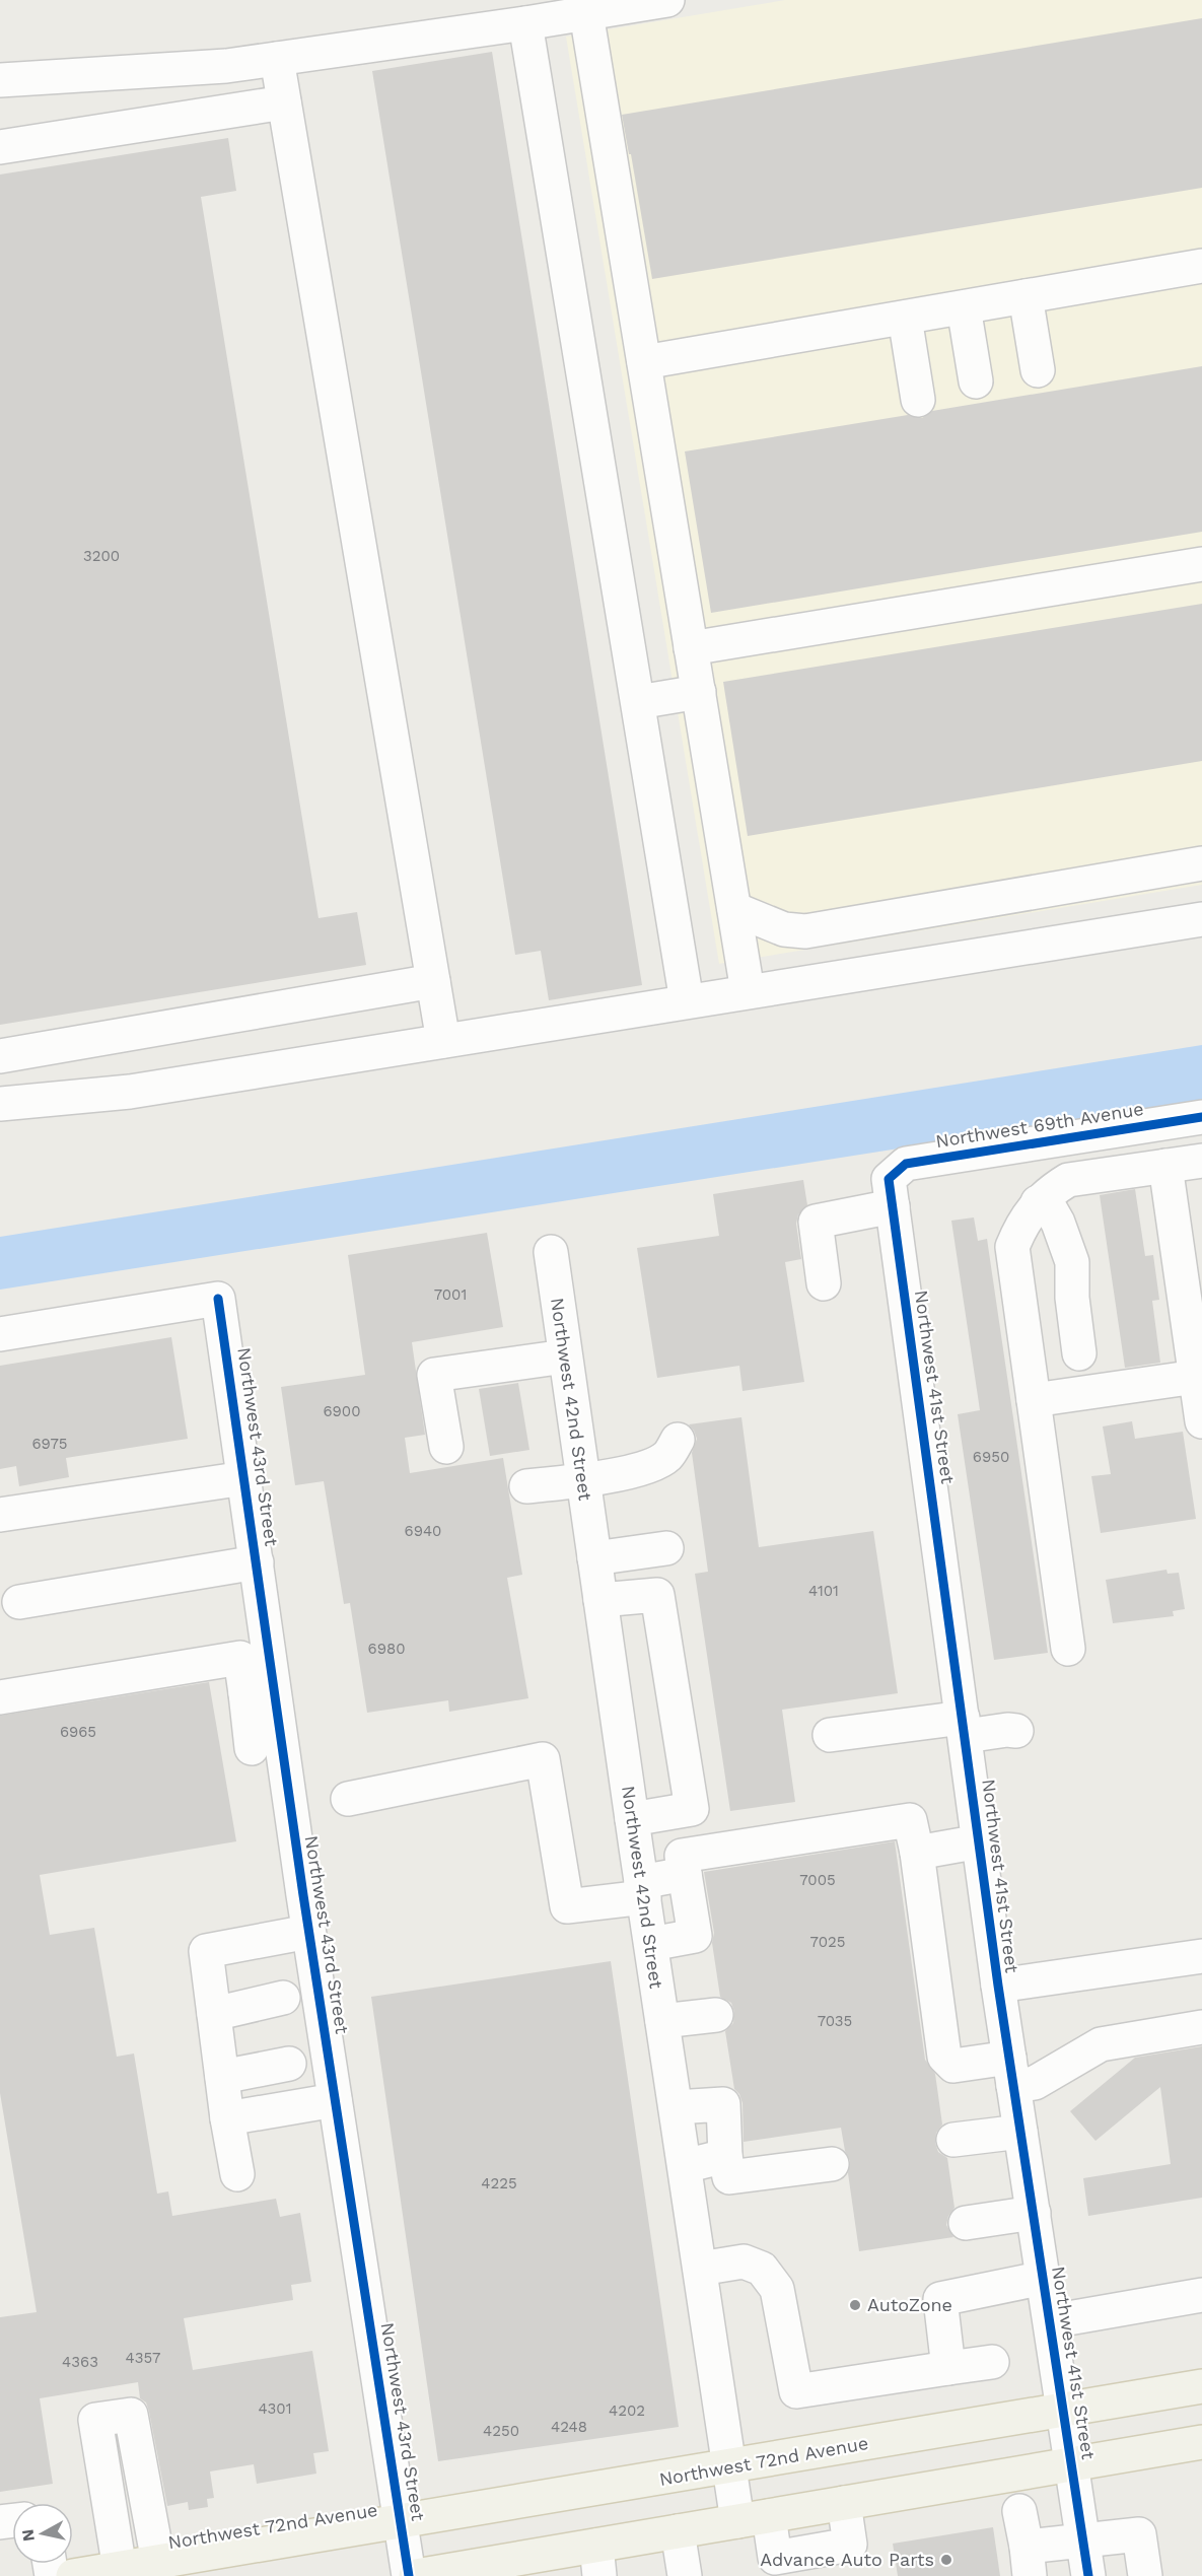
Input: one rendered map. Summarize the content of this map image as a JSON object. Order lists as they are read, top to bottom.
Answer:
{
  "streets": {
    "main road": ["Northwest 72nd Avenue"],
    "street": [
      "Northwest 69th Avenue",
      "Northwest 41st Street",
      "Northwest 42nd Street",
      "Northwest 43rd Street"
    ]
  },
  "crossings": [
    ["Northwest 69th Avenue", "Northwest 41st Street"],
    ["Northwest 41st Street", "Northwest 72nd Avenue"],
    ["Northwest 42nd Street", "Northwest 72nd Avenue"],
    ["Northwest 43rd Street", "Northwest 72nd Avenue"]
  ],
  "places": ["AutoZone", "Advance Auto Parts"],
  "house_numbers": [
    "3200",
    "7001",
    "6900",
    "6975",
    "6950",
    "6940",
    "4101",
    "6980",
    "6965",
    "7005",
    "7025",
    "7035",
    "4225",
    "4357",
    "4363",
    "4301",
    "4202",
    "4248",
    "4250"
  ],
  "north": "left"
}
